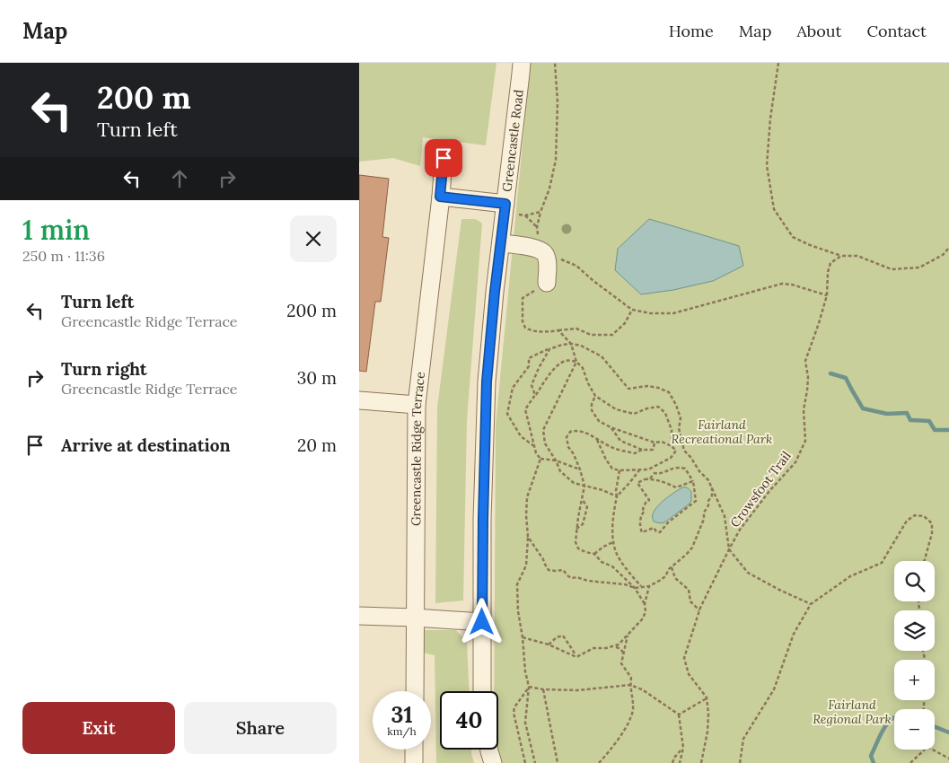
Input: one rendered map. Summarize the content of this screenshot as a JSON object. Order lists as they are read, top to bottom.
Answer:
{
  "streets": {
    "street": ["Greencastle Road", "Greencastle Ridge Terrace"],
    "path": ["Crowsfoot Trail"]
  },
  "parks": ["Fairland Recreational Park", "Fairland Regional Park"],
  "page": {
    "header": "Map",
    "nav": [
      "Home",
      "Map",
      "About",
      "Contact"
    ],
    "turn": ["200 m", "Turn left"],
    "heading": ["1 min", "250 m · 11:36"],
    "list": [
      {
        "name": "Turn left",
        "note": "Greencastle Ridge Terrace",
        "value": "200 m"
      },
      {
        "name": "Turn right",
        "note": "Greencastle Ridge Terrace",
        "value": "30 m"
      },
      {
        "name": "Arrive at destination",
        "value": "20 m"
      }
    ],
    "map_buttons": ["+", "−"],
    "speed": "31 km/h",
    "limit": "40",
    "buttons": ["Exit", "Share"]
  }
}
